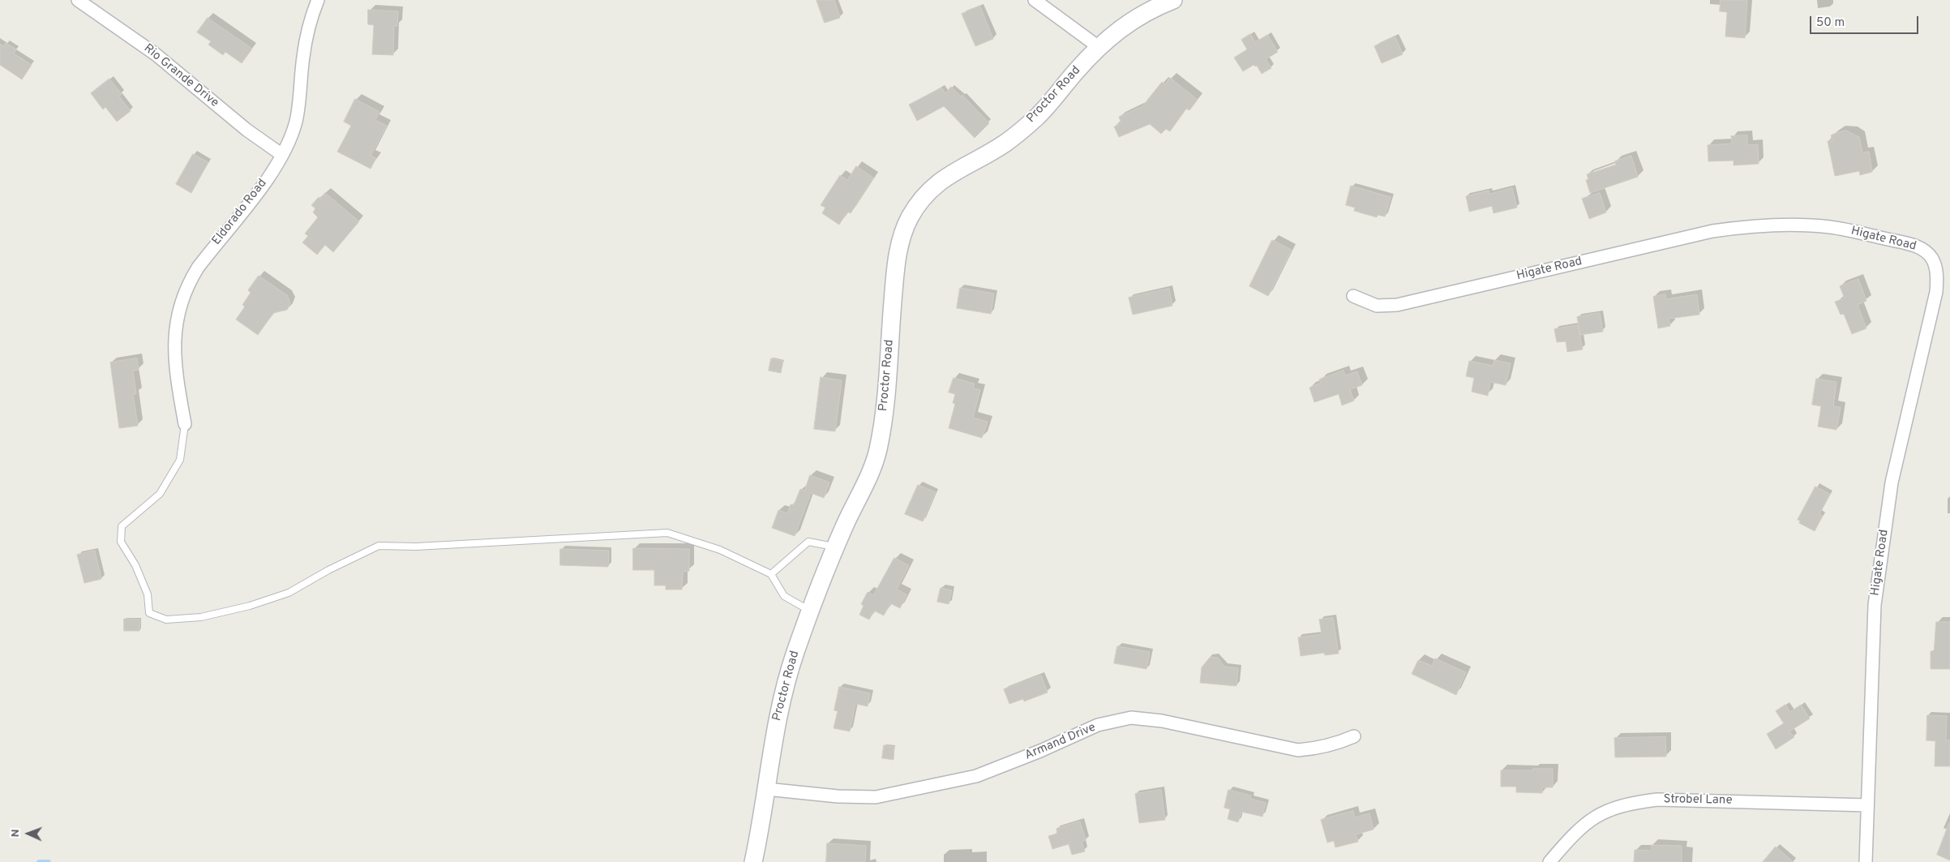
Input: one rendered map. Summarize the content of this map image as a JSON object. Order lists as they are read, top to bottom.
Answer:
{
  "streets": {
    "main road": ["Proctor Road"],
    "street": [
      "Rio Grande Drive",
      "Eldorado Road",
      "Higate Road",
      "Armand Drive",
      "Strobel Lane"
    ]
  },
  "crossings": [
    ["Rio Grande Drive", "Eldorado Road"],
    ["Proctor Road", "Armand Drive"],
    ["Higate Road", "Strobel Lane"]
  ],
  "scale_bar": "50 m",
  "north": "left"
}
